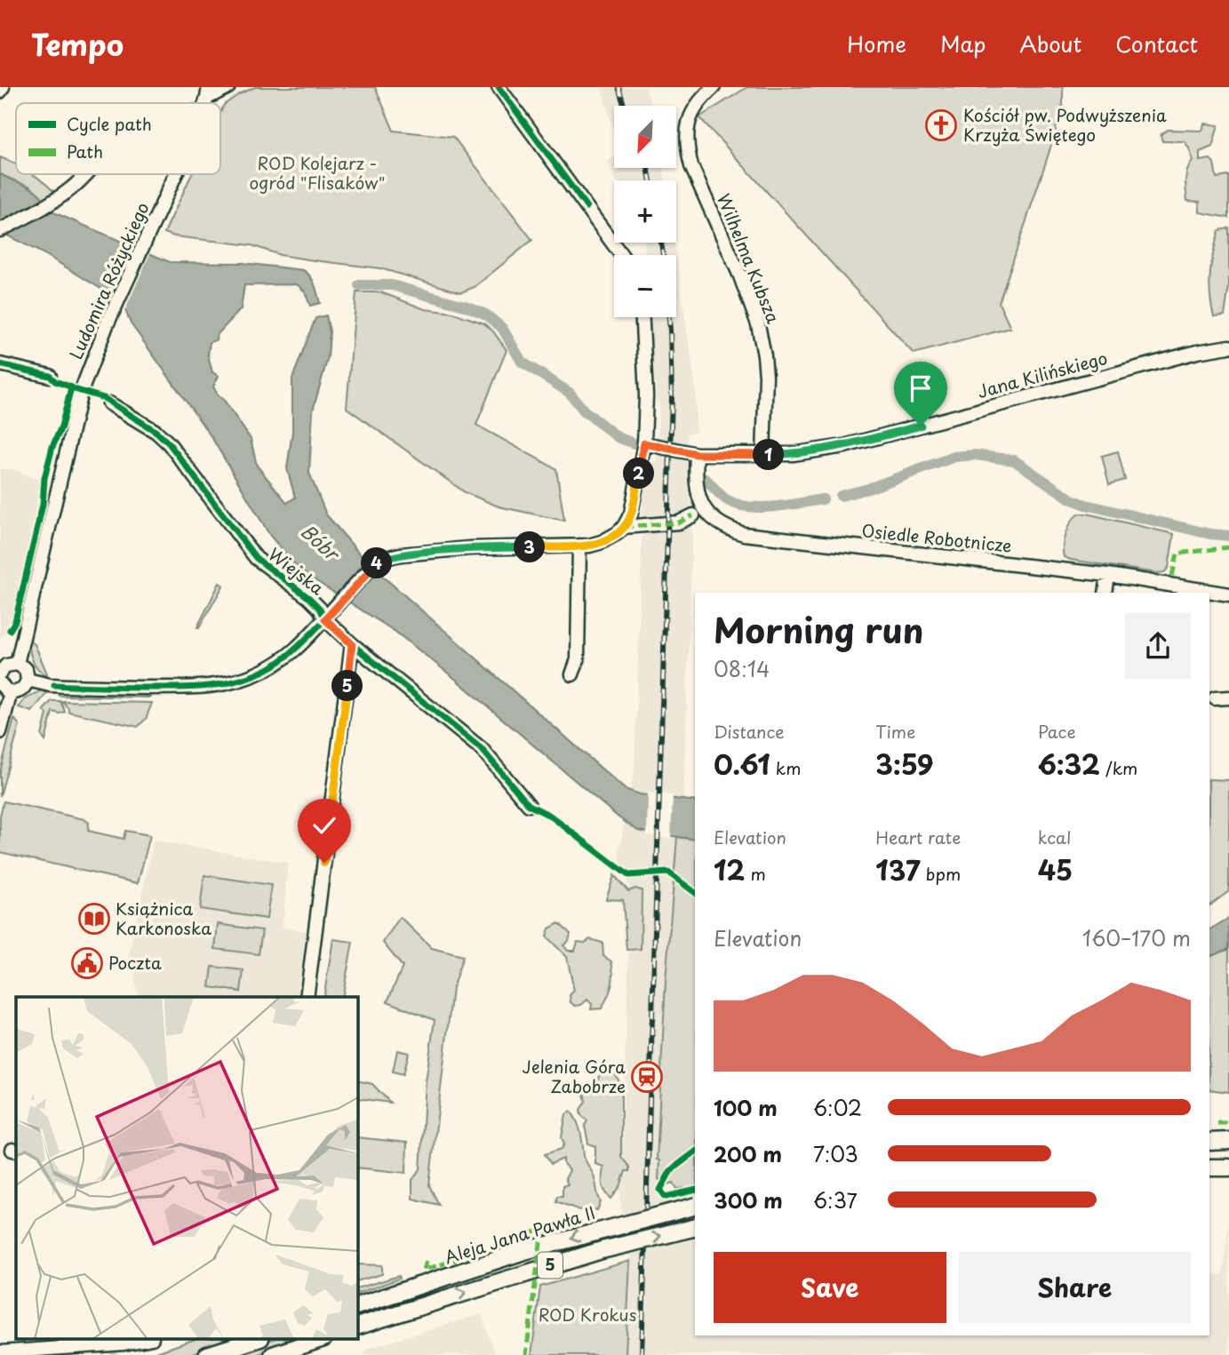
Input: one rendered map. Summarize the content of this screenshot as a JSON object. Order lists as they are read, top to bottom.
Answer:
{
  "streets": {
    "main road": ["Aleja Jana Pawła II", "5"],
    "street": [
      "Wilhelma Kubsza",
      "Ludomira Różyckiego",
      "Jana Kilińskiego",
      "Osiedle Robotnicze",
      "Wiejska"
    ]
  },
  "crossings": [
    ["Wilhelma Kubsza", "Jana Kilińskiego"],
    ["Jana Kilińskiego", "Osiedle Robotnicze"]
  ],
  "water": ["Bóbr"],
  "parks": ["ROD Kolejarz - ogród \"Flisaków\"", "ROD Krokus"],
  "places": {
    "church": ["Kościół pw. Podwyższenia Krzyża Świętego"],
    "library": ["Książnica Karkonoska"],
    "public building": ["Poczta"],
    "station": ["Jelenia Góra Zabobrze"]
  },
  "legend": ["Cycle path", "Path"],
  "north": "bottom left",
  "page": {
    "header": "Tempo",
    "nav": [
      "Home",
      "Map",
      "About",
      "Contact"
    ],
    "map_buttons": ["+", "−"],
    "pins": [
      "1",
      "2",
      "3",
      "4",
      "5"
    ],
    "heading": ["Morning run", "08:14"],
    "stats": [
      ["Distance", "0.61 km"],
      ["Time", "3:59"],
      ["Pace", "6:32 /km"],
      ["Elevation", "12 m"],
      ["Heart rate", "137 bpm"],
      ["kcal", "45"]
    ],
    "chart": ["Elevation", "160–170 m"],
    "list": [
      {
        "name": "100 m",
        "note": "6:02"
      },
      {
        "name": "200 m",
        "note": "7:03"
      },
      {
        "name": "300 m",
        "note": "6:37"
      }
    ],
    "buttons": ["Save", "Share"]
  }
}
